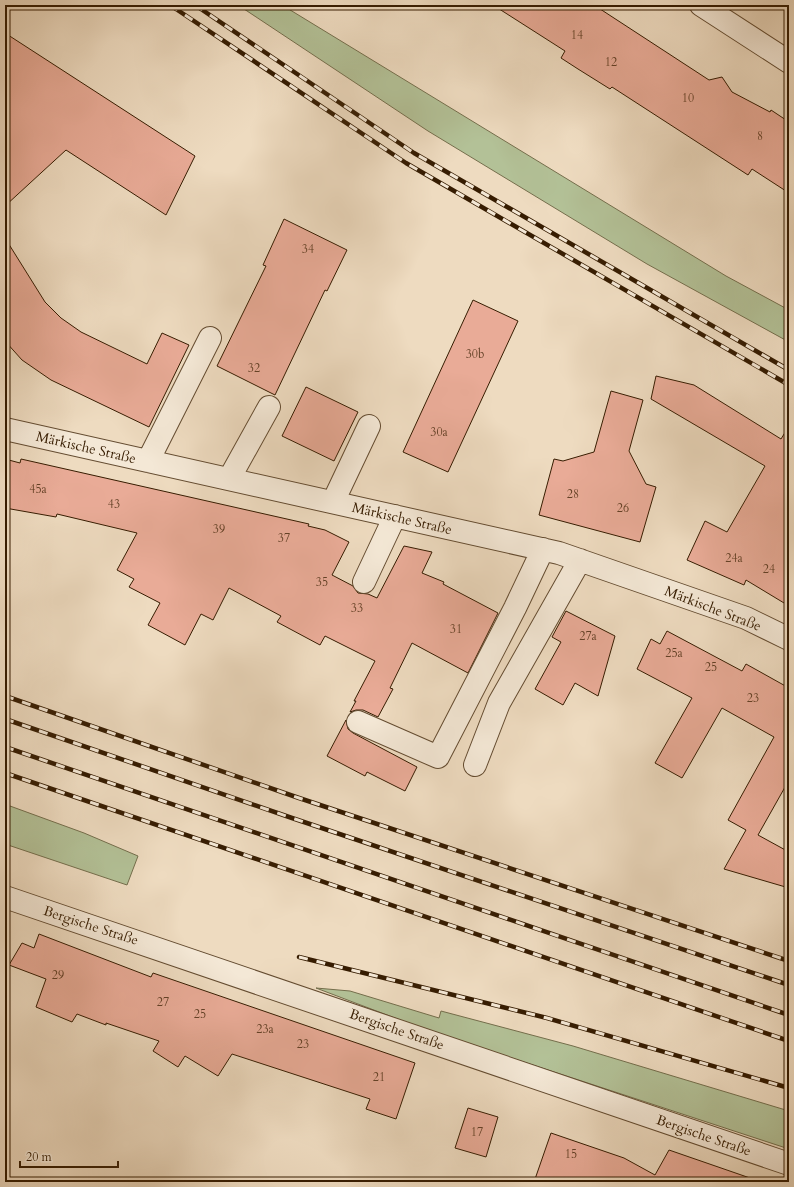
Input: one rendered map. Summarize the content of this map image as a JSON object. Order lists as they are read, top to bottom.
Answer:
{
  "streets": {
    "street": ["Märkische Straße", "Bergische Straße"]
  },
  "house_numbers": [
    "14",
    "12",
    "10",
    "8",
    "34",
    "30b",
    "32",
    "30a",
    "45a",
    "28",
    "43",
    "26",
    "39",
    "37",
    "24a",
    "24",
    "35",
    "33",
    "31",
    "27a",
    "25a",
    "25",
    "23",
    "29",
    "27",
    "25",
    "23a",
    "23",
    "21",
    "17",
    "15"
  ],
  "scale_bar": "20 m"
}
